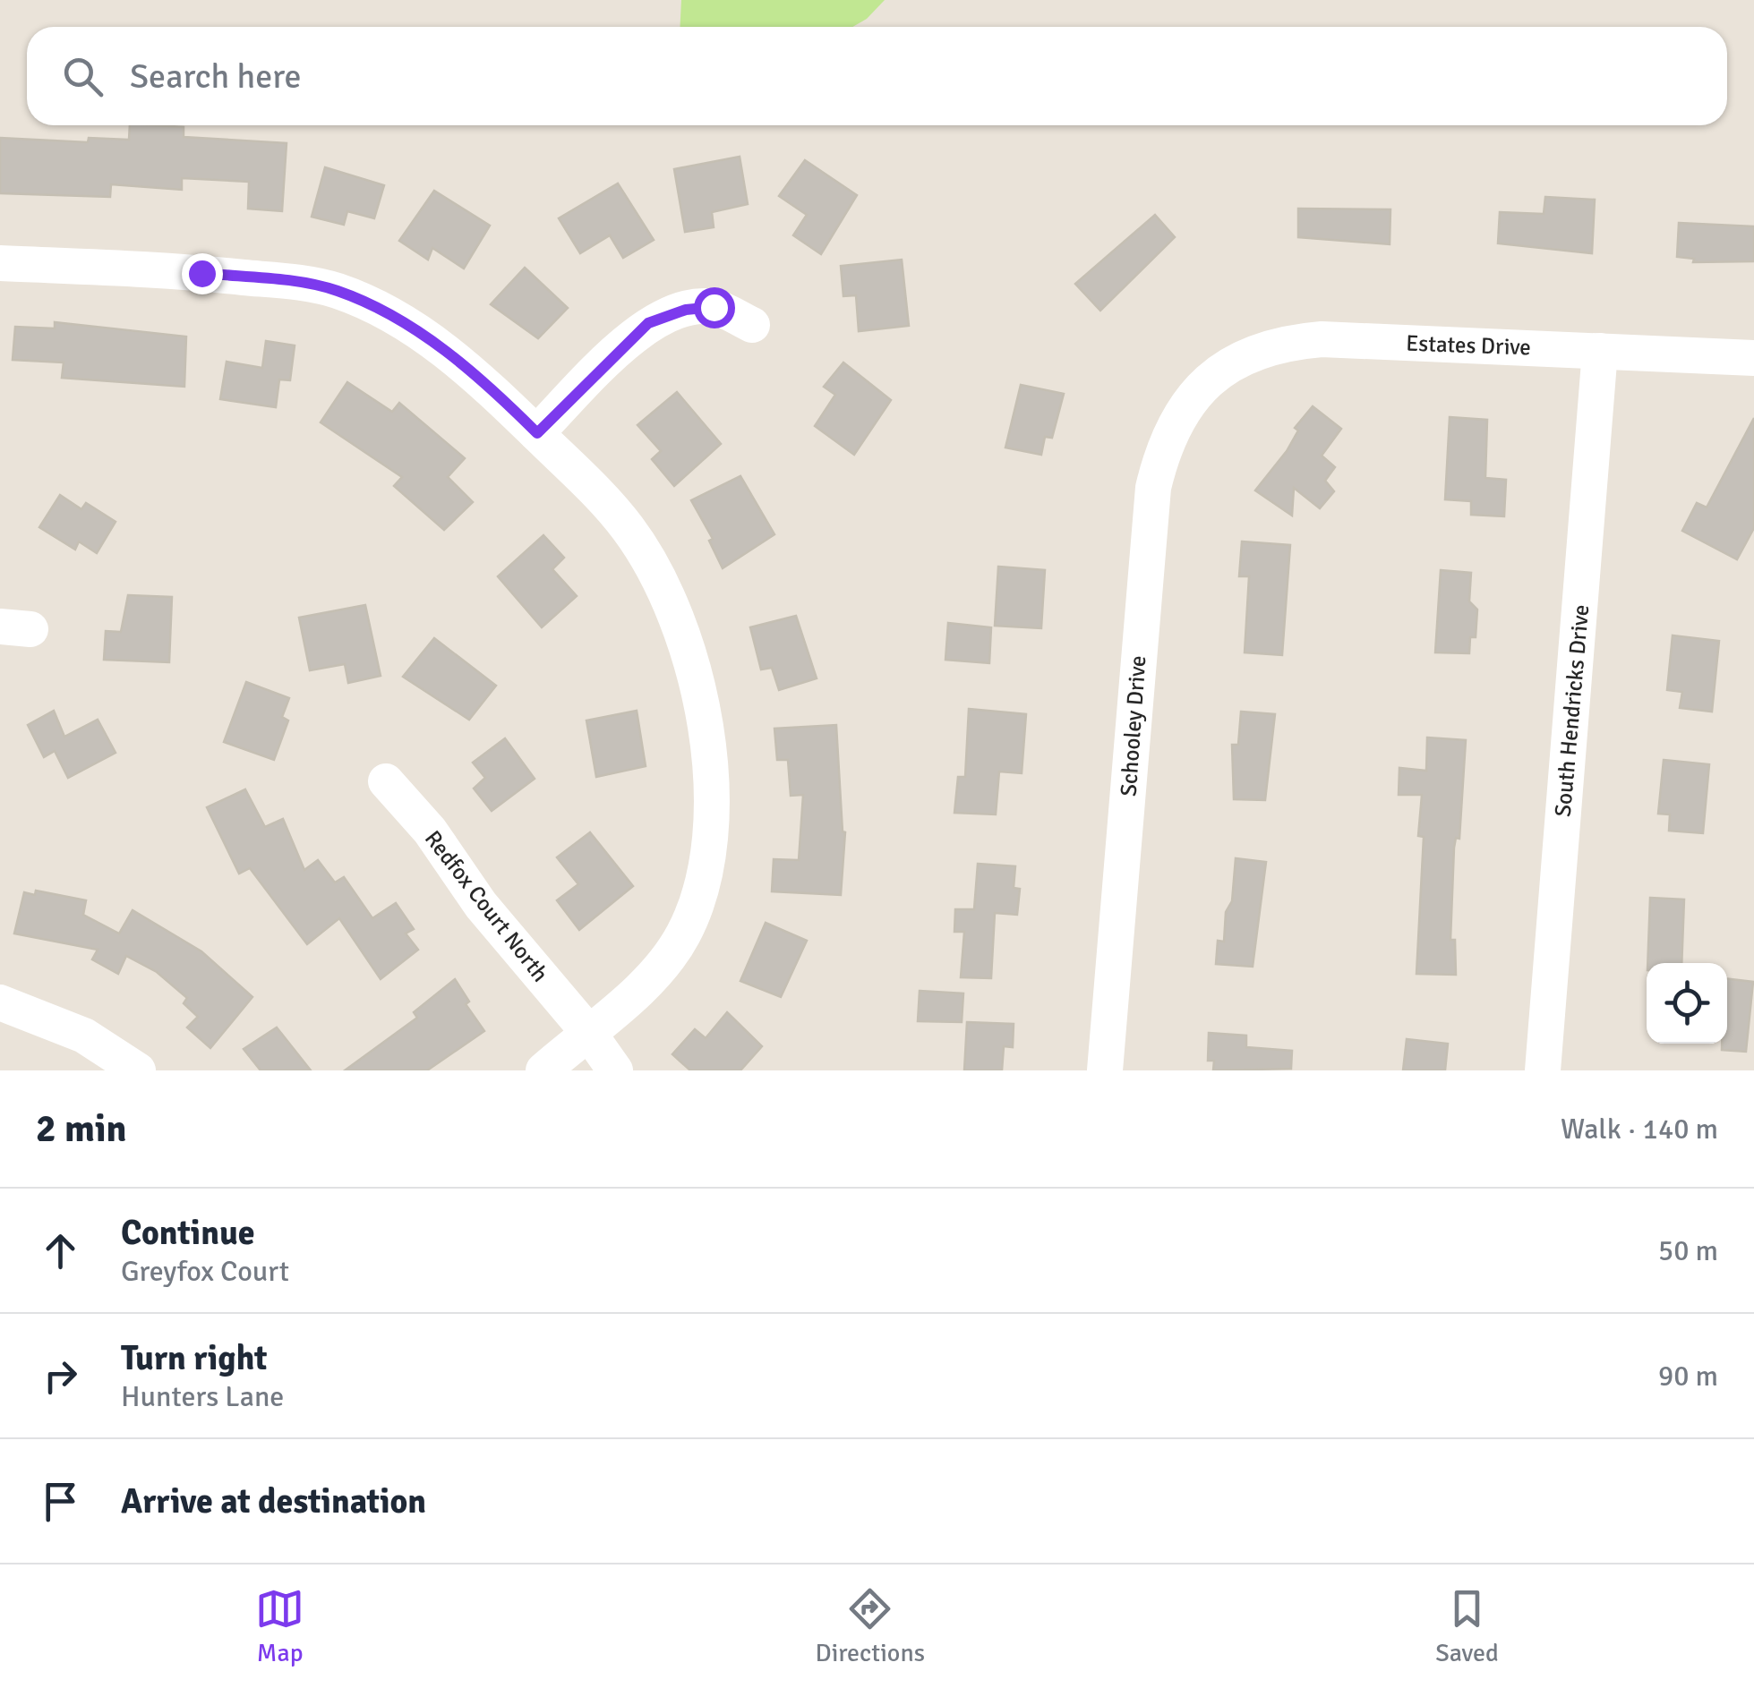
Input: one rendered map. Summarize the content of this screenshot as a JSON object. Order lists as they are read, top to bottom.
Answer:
{
  "streets": {
    "street": [
      "Estates Drive",
      "South Hendricks Drive",
      "Schooley Drive",
      "Redfox Court North"
    ]
  },
  "crossings": [
    ["Estates Drive", "South Hendricks Drive"],
    ["Estates Drive", "Schooley Drive"]
  ],
  "page": {
    "search": "Search here",
    "heading": ["2 min", "Walk · 140 m"],
    "list": [
      ["Continue", "Greyfox Court", "50 m"],
      ["Turn right", "Hunters Lane", "90 m"],
      "Arrive at destination"
    ],
    "nav": ["Map", "Directions", "Saved"]
  }
}
